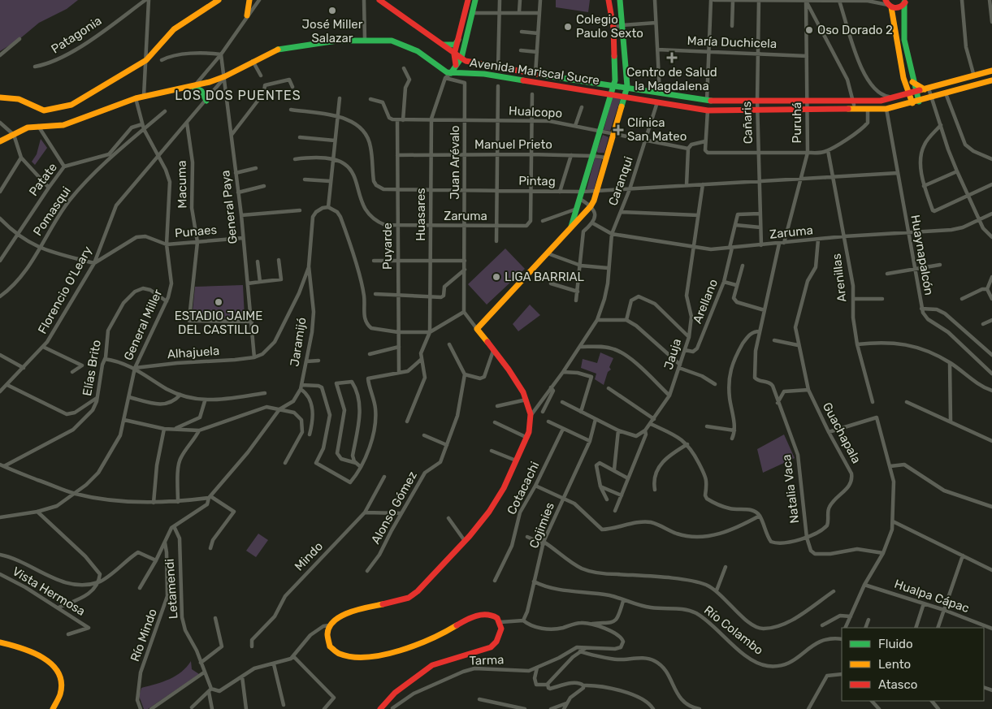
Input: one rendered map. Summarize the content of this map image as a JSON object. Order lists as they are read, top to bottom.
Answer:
{
  "streets": {
    "main road": ["Avenida Mariscal Sucre"],
    "street": [
      "Patagonia",
      "María Duchicela",
      "Hualcopo",
      "Cañaris",
      "Puruhá",
      "Manuel Prieto",
      "Juan Arévalo",
      "Patate",
      "Pintag",
      "Caranqui",
      "Macuma",
      "General Paya",
      "Pomasqui",
      "Huasares",
      "Zaruma",
      "Punaes",
      "Puyarde",
      "Huaynapalcón",
      "Arenillas",
      "Florencio O'Leary",
      "Arellano",
      "General Miller",
      "Jaramijó",
      "Alhajuela",
      "Jauja",
      "Elías Brito",
      "Guachapala",
      "Cotacachi",
      "Natalia Vaca",
      "Alonso Gómez",
      "Cojimies",
      "Mindo",
      "Letamendi",
      "Vista Hermosa",
      "Hualpa Cápac",
      "Río Colambo",
      "Río Mindo",
      "Tarma"
    ]
  },
  "crossings": [
    ["María Duchicela", "Cañaris"],
    ["María Duchicela", "Puruhá"],
    ["Avenida Mariscal Sucre", "Cañaris"],
    ["Avenida Mariscal Sucre", "Puruhá"],
    ["Avenida Mariscal Sucre", "Caranqui"],
    ["Avenida Mariscal Sucre", "General Paya"],
    ["Avenida Mariscal Sucre", "Huaynapalcón"],
    ["Avenida Mariscal Sucre", "Florencio O'Leary"],
    ["Avenida Mariscal Sucre", "General Miller"],
    ["Hualcopo", "Juan Arévalo"],
    ["Hualcopo", "Caranqui"],
    ["Hualcopo", "Huasares"],
    ["Hualcopo", "Puyarde"],
    ["Cañaris", "Pintag"],
    ["Cañaris", "Zaruma"],
    ["Cañaris", "Arellano"],
    ["Puruhá", "Pintag"],
    ["Puruhá", "Zaruma"],
    ["Puruhá", "Natalia Vaca"],
    ["Manuel Prieto", "Juan Arévalo"],
    ["Manuel Prieto", "Huasares"],
    ["Manuel Prieto", "Puyarde"],
    ["Juan Arévalo", "Pintag"],
    ["Juan Arévalo", "Huasares"],
    ["Juan Arévalo", "Zaruma"],
    ["Pintag", "Caranqui"],
    ["Pintag", "Huasares"],
    ["Pintag", "Zaruma"],
    ["Pintag", "Puyarde"],
    ["Pintag", "Huaynapalcón"],
    ["Pintag", "Arenillas"],
    ["Pintag", "Jauja"],
    ["Caranqui", "Zaruma"],
    ["Macuma", "General Paya"],
    ["Macuma", "Punaes"],
    ["Macuma", "Florencio O'Leary"],
    ["General Paya", "Punaes"],
    ["General Paya", "Florencio O'Leary"],
    ["General Paya", "Alhajuela"],
    ["Pomasqui", "General Miller"],
    ["Huasares", "Zaruma"],
    ["Zaruma", "Puyarde"],
    ["Zaruma", "Huaynapalcón"],
    ["Zaruma", "Arenillas"],
    ["Zaruma", "Arellano"],
    ["Zaruma", "Jauja"],
    ["Zaruma", "Guachapala"],
    ["Punaes", "Florencio O'Leary"],
    ["Punaes", "General Miller"],
    ["Florencio O'Leary", "General Miller"],
    ["Arellano", "Jauja"],
    ["General Miller", "Alhajuela"],
    ["General Miller", "Elías Brito"],
    ["Guachapala", "Natalia Vaca"],
    ["Cojimies", "Río Colambo"]
  ],
  "districts": ["LOS DOS PUENTES"],
  "places": {
    "other": [
      "José Miller Salazar",
      "Colegio Paulo Sexto",
      "Oso Dorado 2",
      "LIGA BARRIAL",
      "ESTADIO JAIME DEL CASTILLO"
    ],
    "health": ["Centro de Salud la Magdalena", "Clínica San Mateo"]
  },
  "legend": ["Fluido", "Lento", "Atasco"]
}
